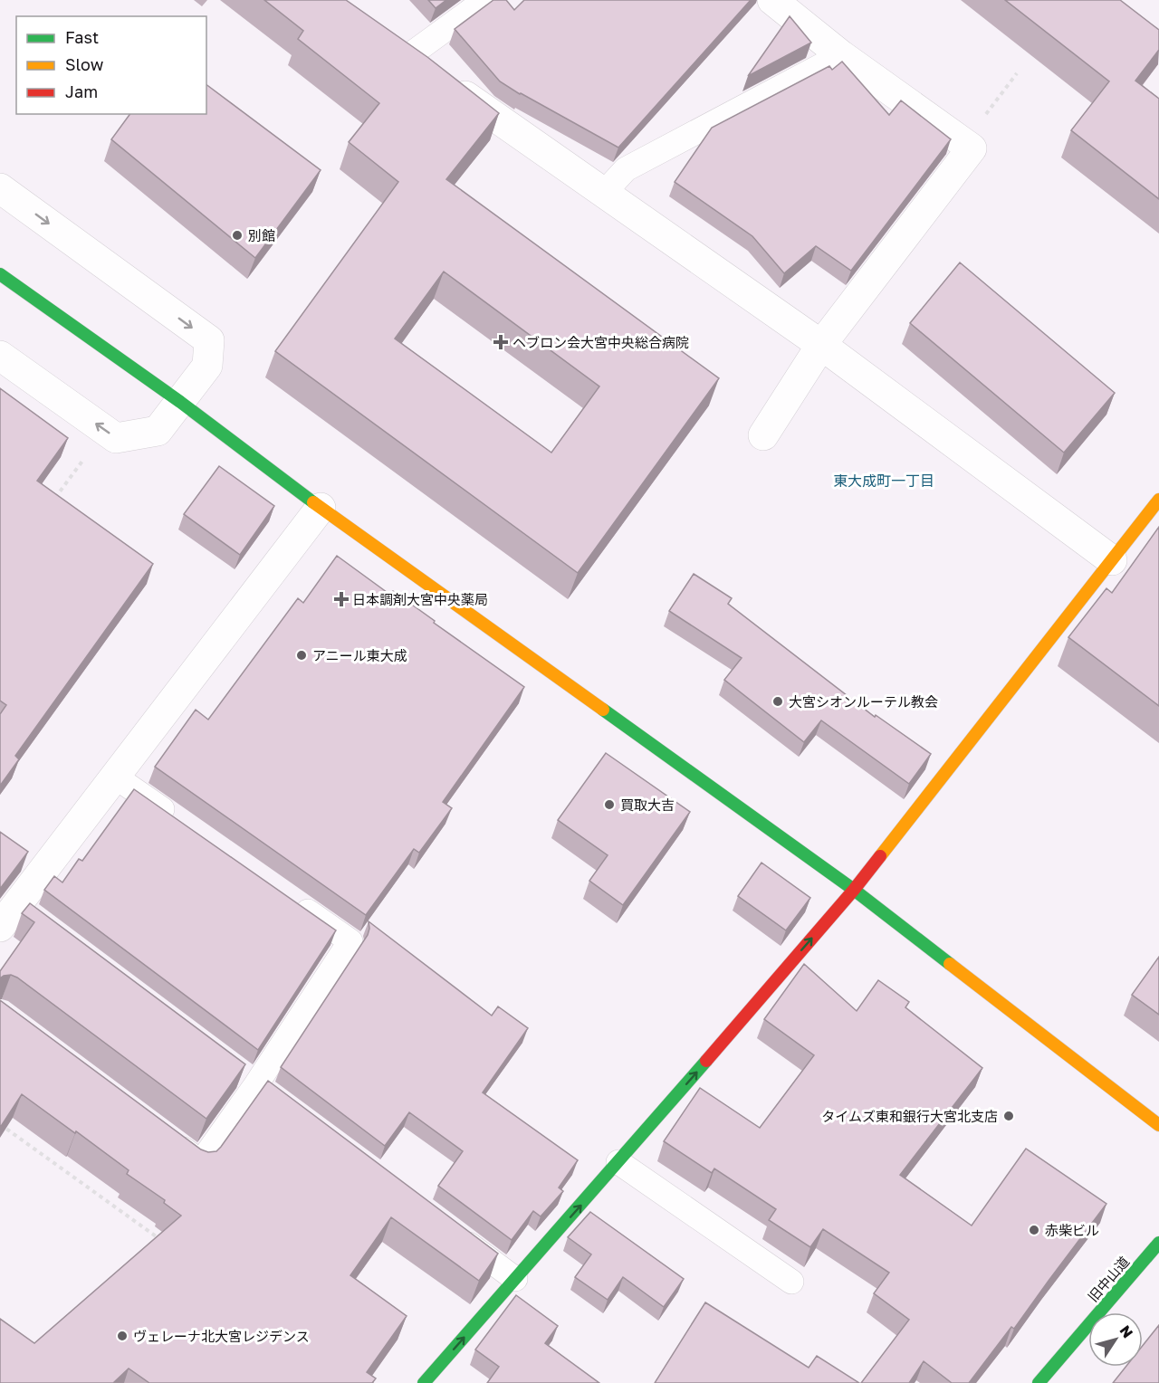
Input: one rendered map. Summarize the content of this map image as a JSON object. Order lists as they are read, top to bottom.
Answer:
{
  "streets": {
    "street": ["旧中山道"]
  },
  "districts": ["東大成町一丁目"],
  "places": {
    "other": [
      "別館",
      "アニール東大成",
      "大宮シオンルーテル教会",
      "買取大吉",
      "タイムズ東和銀行大宮北支店",
      "赤柴ビル",
      "ヴェレーナ北大宮レジデンス"
    ],
    "health": ["ヘブロン会大宮中央総合病院", "日本調剤大宮中央薬局"]
  },
  "legend": ["Fast", "Slow", "Jam"],
  "north": "top right"
}
